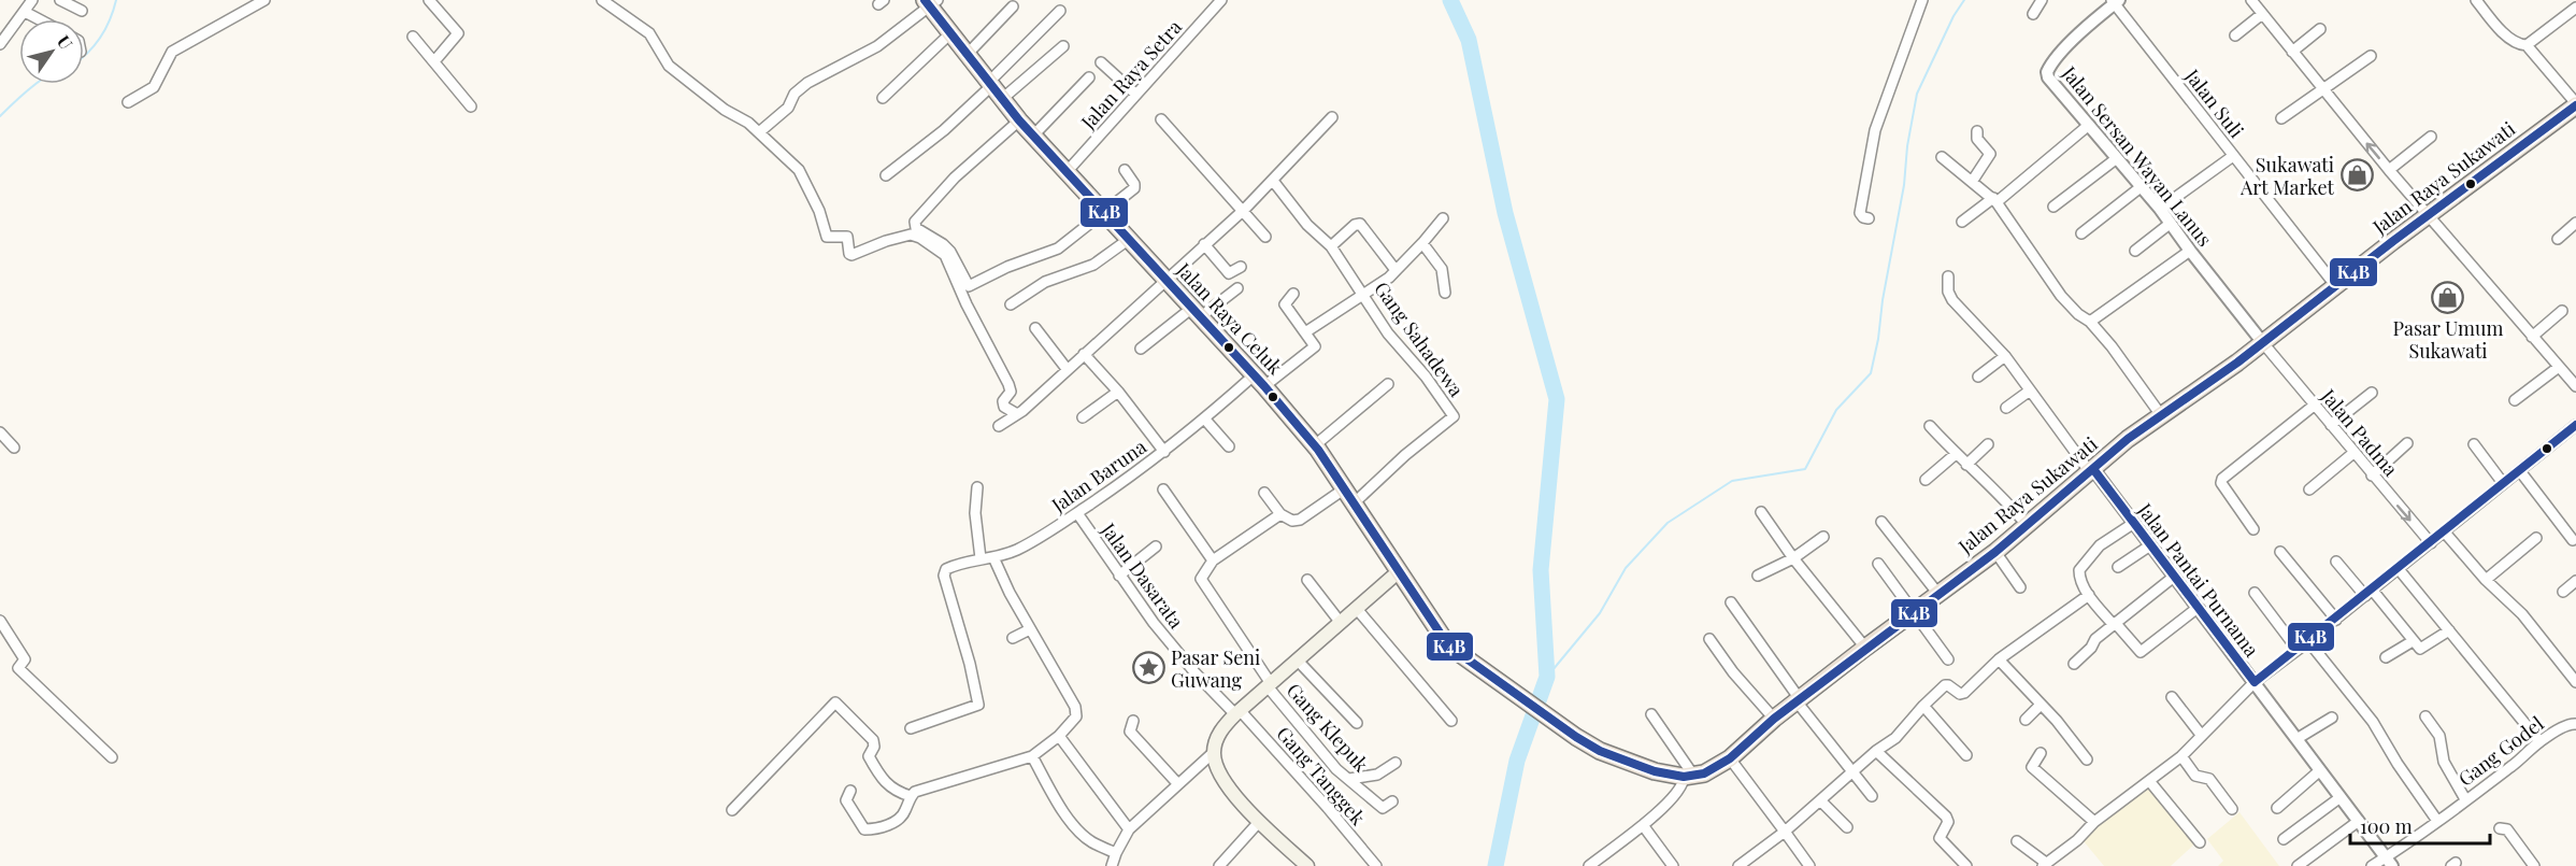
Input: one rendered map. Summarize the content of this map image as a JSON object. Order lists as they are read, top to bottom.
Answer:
{
  "streets": {
    "highway": ["Jalan Raya Sukawati", "Jalan Raya Celuk"],
    "street": [
      "Jalan Raya Setra",
      "Jalan Suli",
      "Jalan Sersan Wayan Lanus",
      "Gang Sahadewa",
      "Jalan Padma",
      "Jalan Baruna",
      "Jalan Dasarata",
      "Jalan Pantai Purnama",
      "Gang Klepuk",
      "Gang Godel",
      "Gang Tanggek"
    ]
  },
  "crossings": [
    ["Jalan Raya Setra", "Jalan Raya Celuk"],
    ["Jalan Suli", "Jalan Sersan Wayan Lanus"],
    ["Jalan Suli", "Jalan Raya Sukawati"],
    ["Jalan Sersan Wayan Lanus", "Jalan Raya Sukawati"],
    ["Jalan Sersan Wayan Lanus", "Jalan Padma"],
    ["Jalan Raya Sukawati", "Jalan Raya Celuk"],
    ["Jalan Raya Sukawati", "Jalan Padma"],
    ["Jalan Raya Sukawati", "Jalan Pantai Purnama"],
    ["Jalan Raya Celuk", "Gang Sahadewa"],
    ["Jalan Raya Celuk", "Jalan Baruna"],
    ["Jalan Baruna", "Jalan Dasarata"],
    ["Jalan Dasarata", "Gang Tanggek"],
    ["Jalan Pantai Purnama", "Gang Godel"]
  ],
  "places": {
    "shop": ["Sukawati Art Market", "Pasar Umum Sukawati"],
    "place": ["Pasar Seni Guwang"]
  },
  "lines": ["transit line K4B"],
  "scale_bar": "100 m",
  "north": "top right"
}
